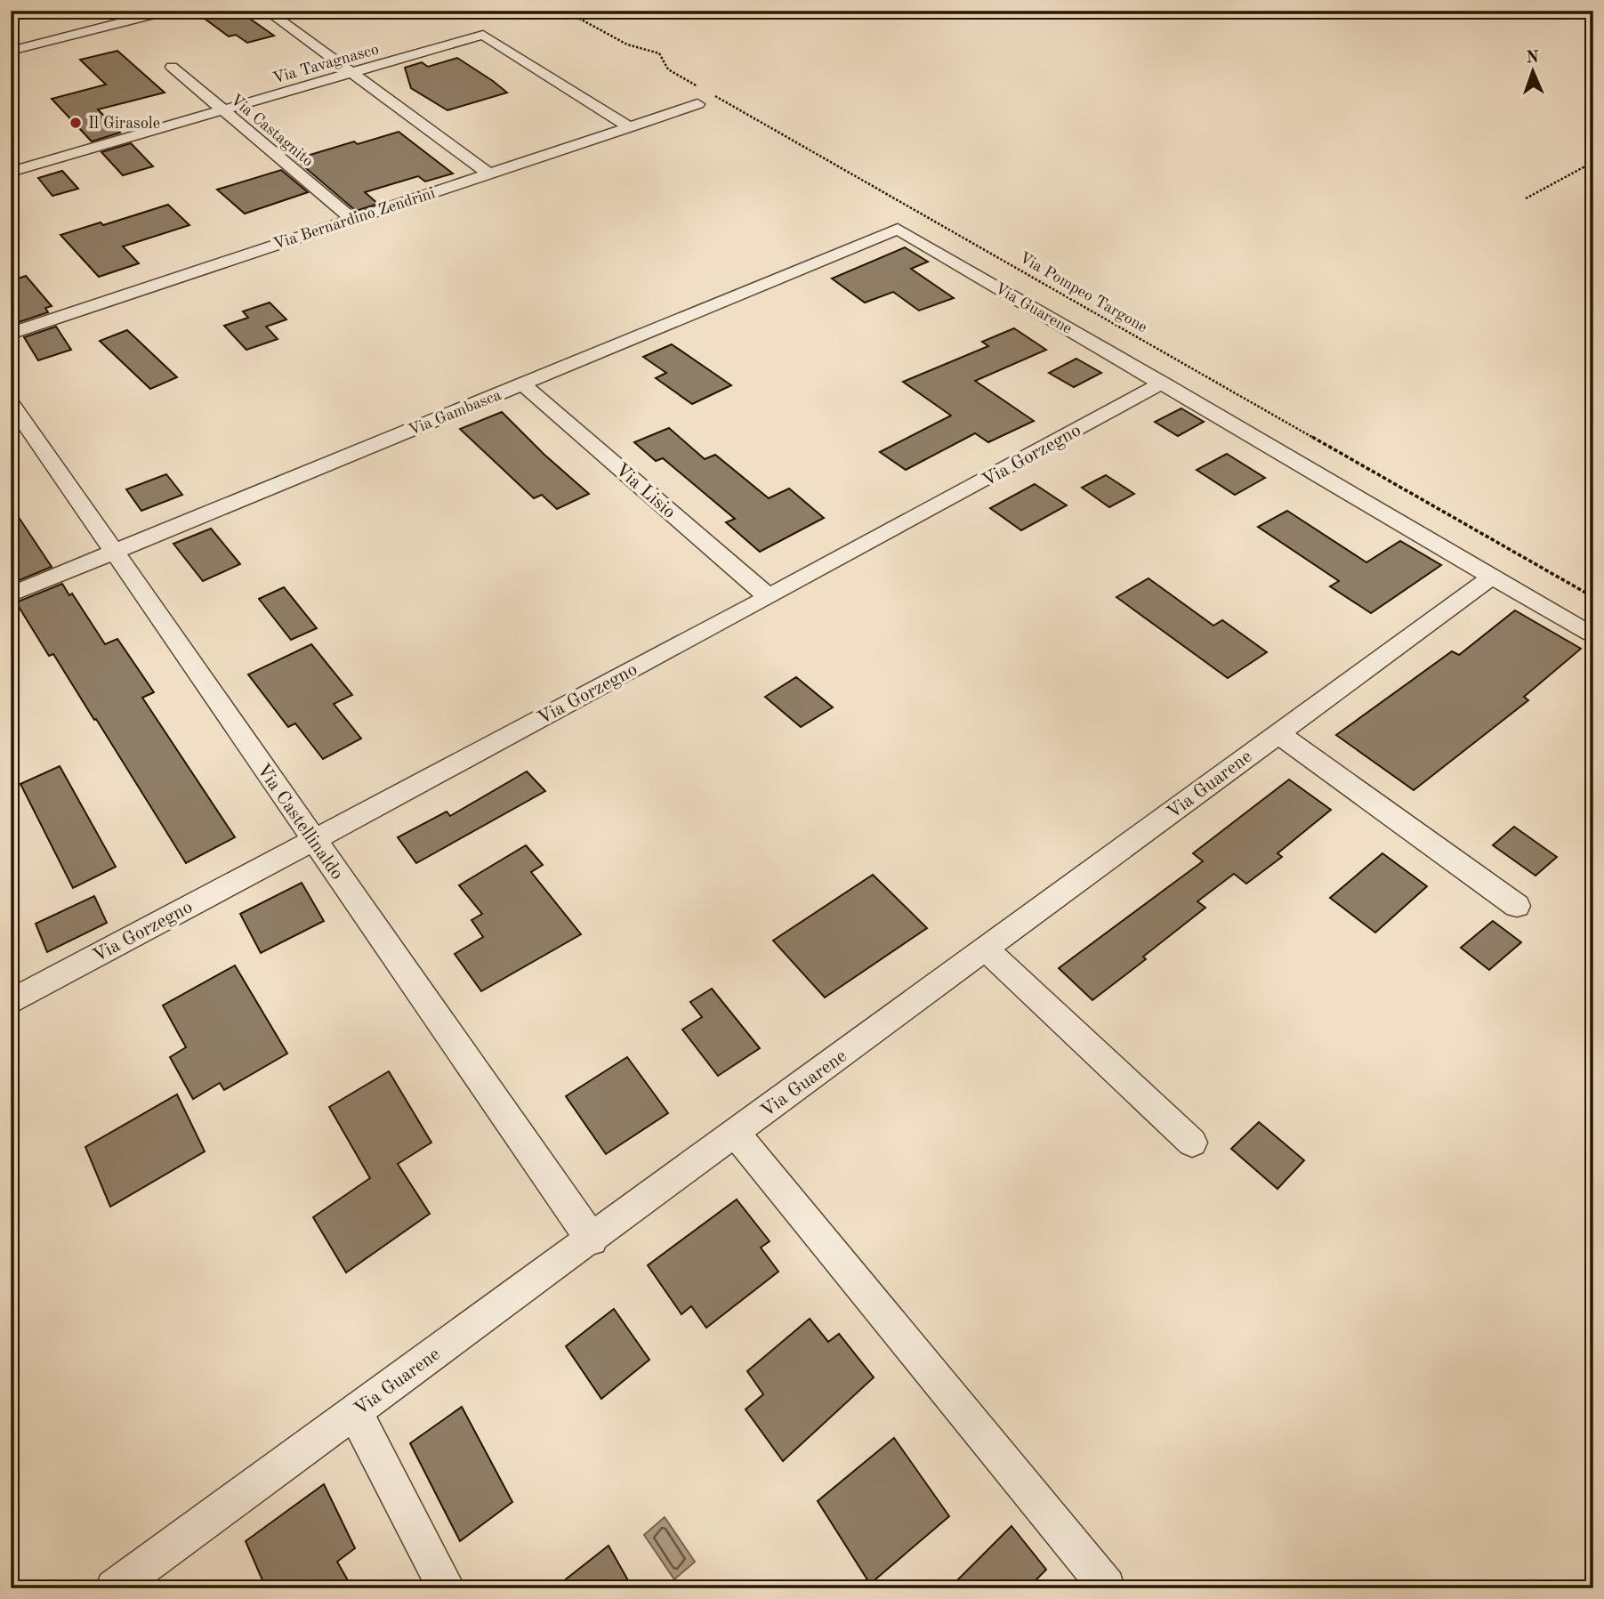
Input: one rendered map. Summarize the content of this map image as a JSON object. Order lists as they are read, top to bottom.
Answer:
{
  "streets": {
    "street": [
      "Via Tavagnasco",
      "Via Castagnito",
      "Via Bernardino Zendrini",
      "Via Guarene",
      "Via Gambasca",
      "Via Gorzegno",
      "Via Lisio",
      "Via Castellinaldo"
    ],
    "path": ["Via Pompeo Targone"]
  },
  "crossings": [
    ["Via Tavagnasco", "Via Castagnito"],
    ["Via Tavagnasco", "Via Bernardino Zendrini"],
    ["Via Castagnito", "Via Bernardino Zendrini"],
    ["Via Guarene", "Via Gambasca"],
    ["Via Guarene", "Via Gorzegno"],
    ["Via Guarene", "Via Castellinaldo"],
    ["Via Gambasca", "Via Lisio"],
    ["Via Gambasca", "Via Castellinaldo"],
    ["Via Gorzegno", "Via Lisio"],
    ["Via Gorzegno", "Via Castellinaldo"]
  ],
  "places": ["Il Girasole"],
  "north": "top"
}
